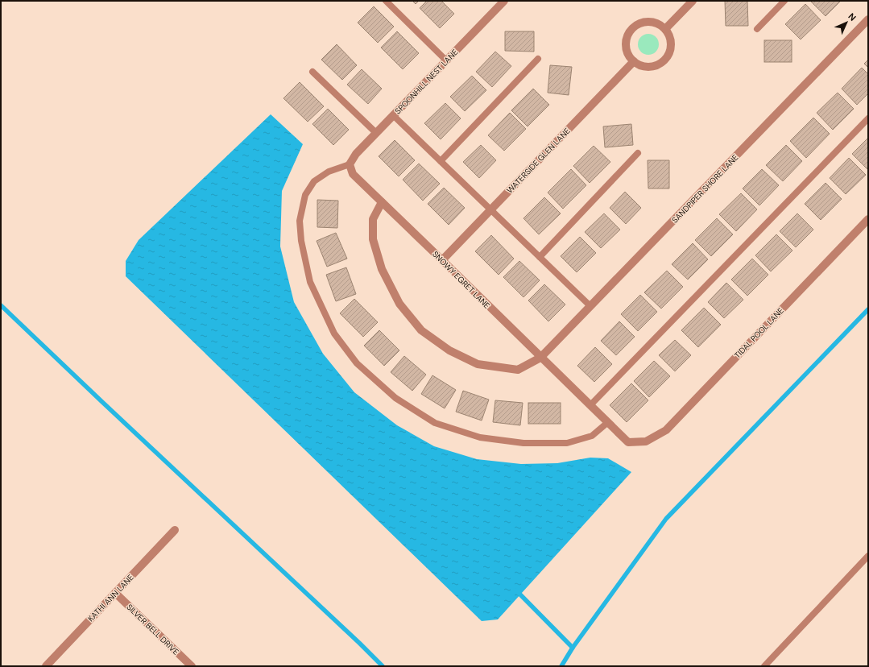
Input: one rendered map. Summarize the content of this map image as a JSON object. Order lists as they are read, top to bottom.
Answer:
{
  "streets": {
    "street": [
      "SPOONHILL NEST LANE",
      "WATERSIDE GLEN LANE",
      "SANDPIPER SHORE LANE",
      "SNOWY EGRET LANE",
      "TIDAL POOL LANE",
      "KATHI ANN LANE",
      "SILVER BELL DRIVE"
    ]
  },
  "crossings": [
    ["SPOONHILL NEST LANE", "SNOWY EGRET LANE"],
    ["WATERSIDE GLEN LANE", "SNOWY EGRET LANE"],
    ["SANDPIPER SHORE LANE", "SNOWY EGRET LANE"],
    ["SNOWY EGRET LANE", "TIDAL POOL LANE"],
    ["KATHI ANN LANE", "SILVER BELL DRIVE"]
  ],
  "north": "top right"
}
